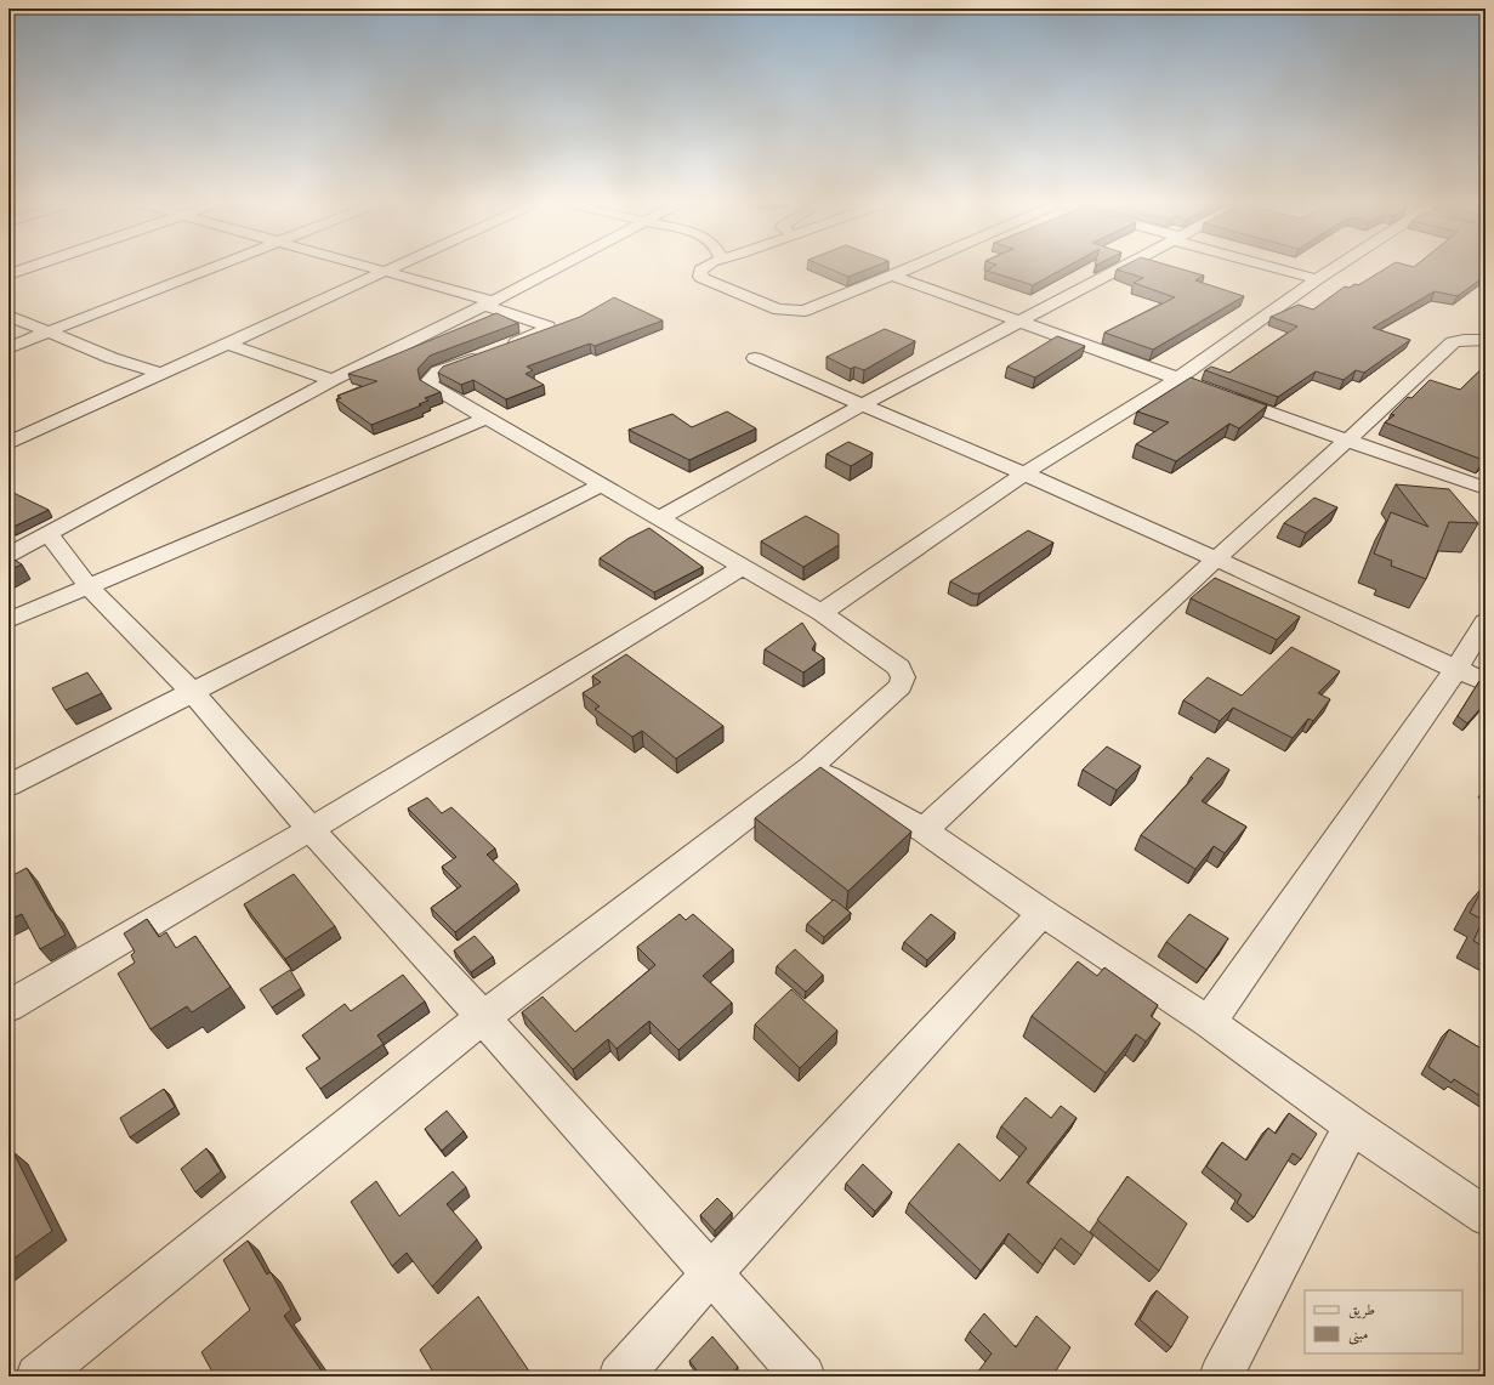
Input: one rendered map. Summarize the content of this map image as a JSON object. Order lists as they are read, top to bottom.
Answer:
{
  "legend": ["طريق", "مبنى"]
}
